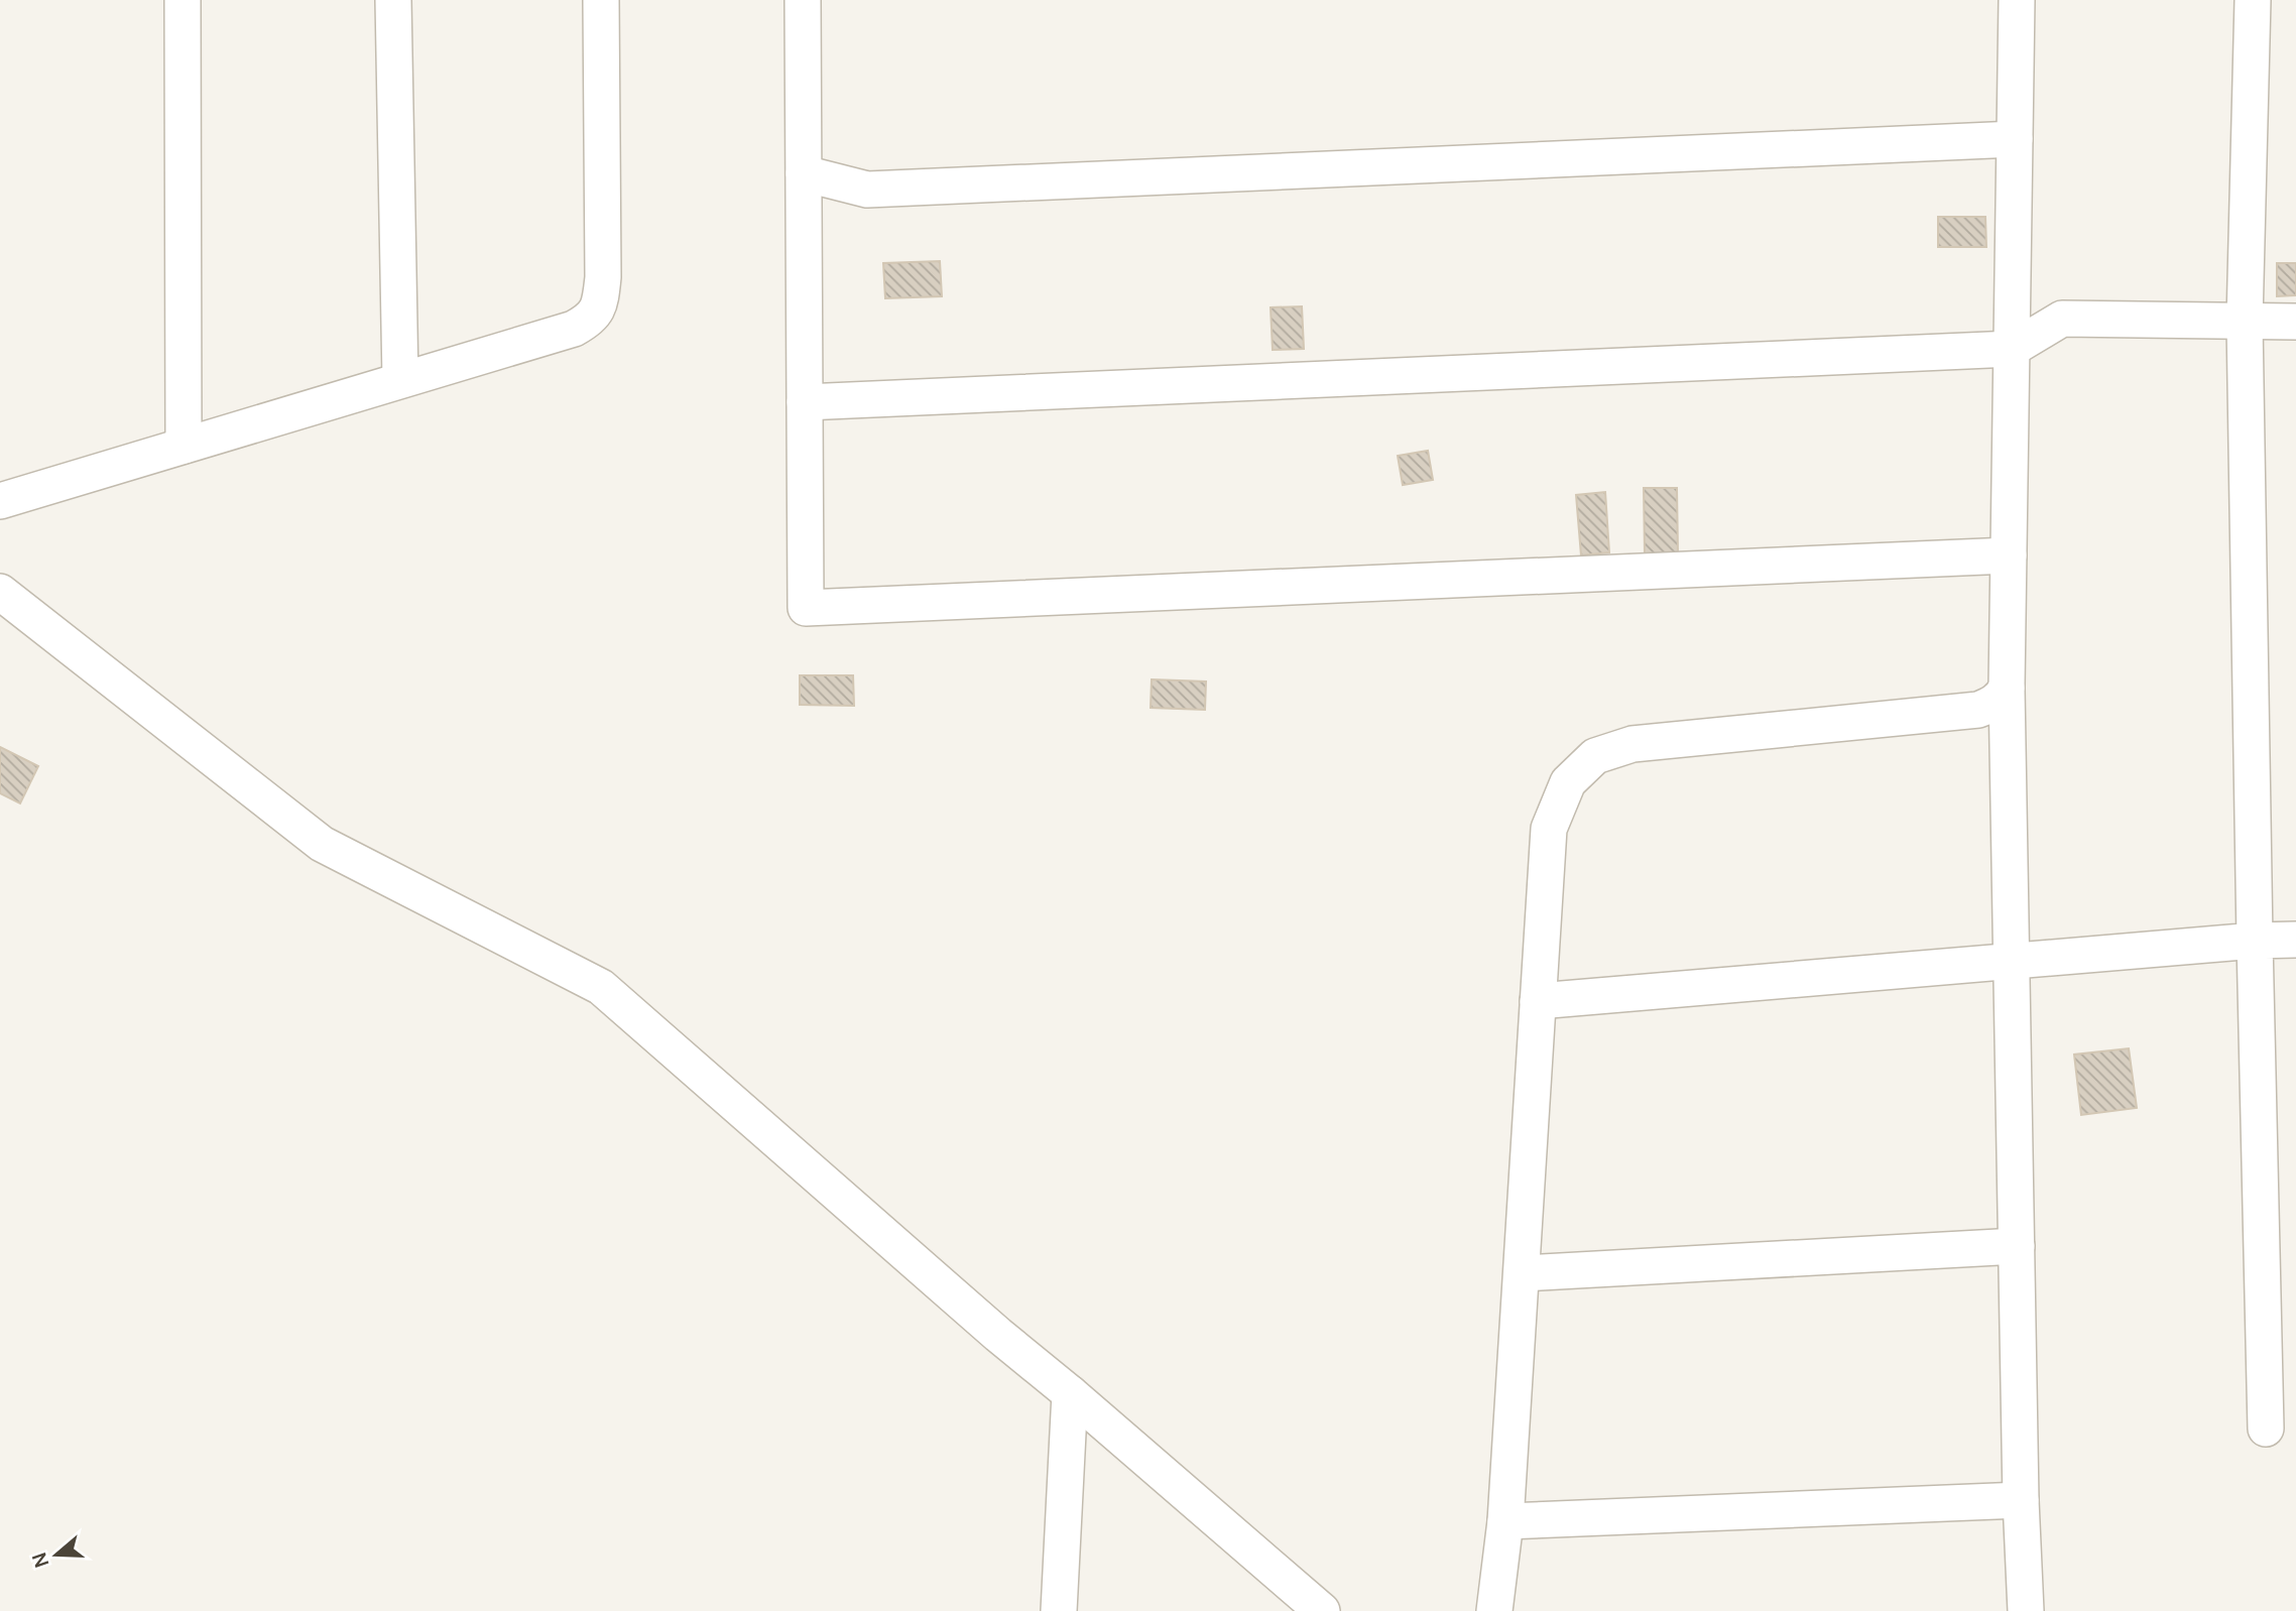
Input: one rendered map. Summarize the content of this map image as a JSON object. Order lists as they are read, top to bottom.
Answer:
{
  "north": "left"
}
